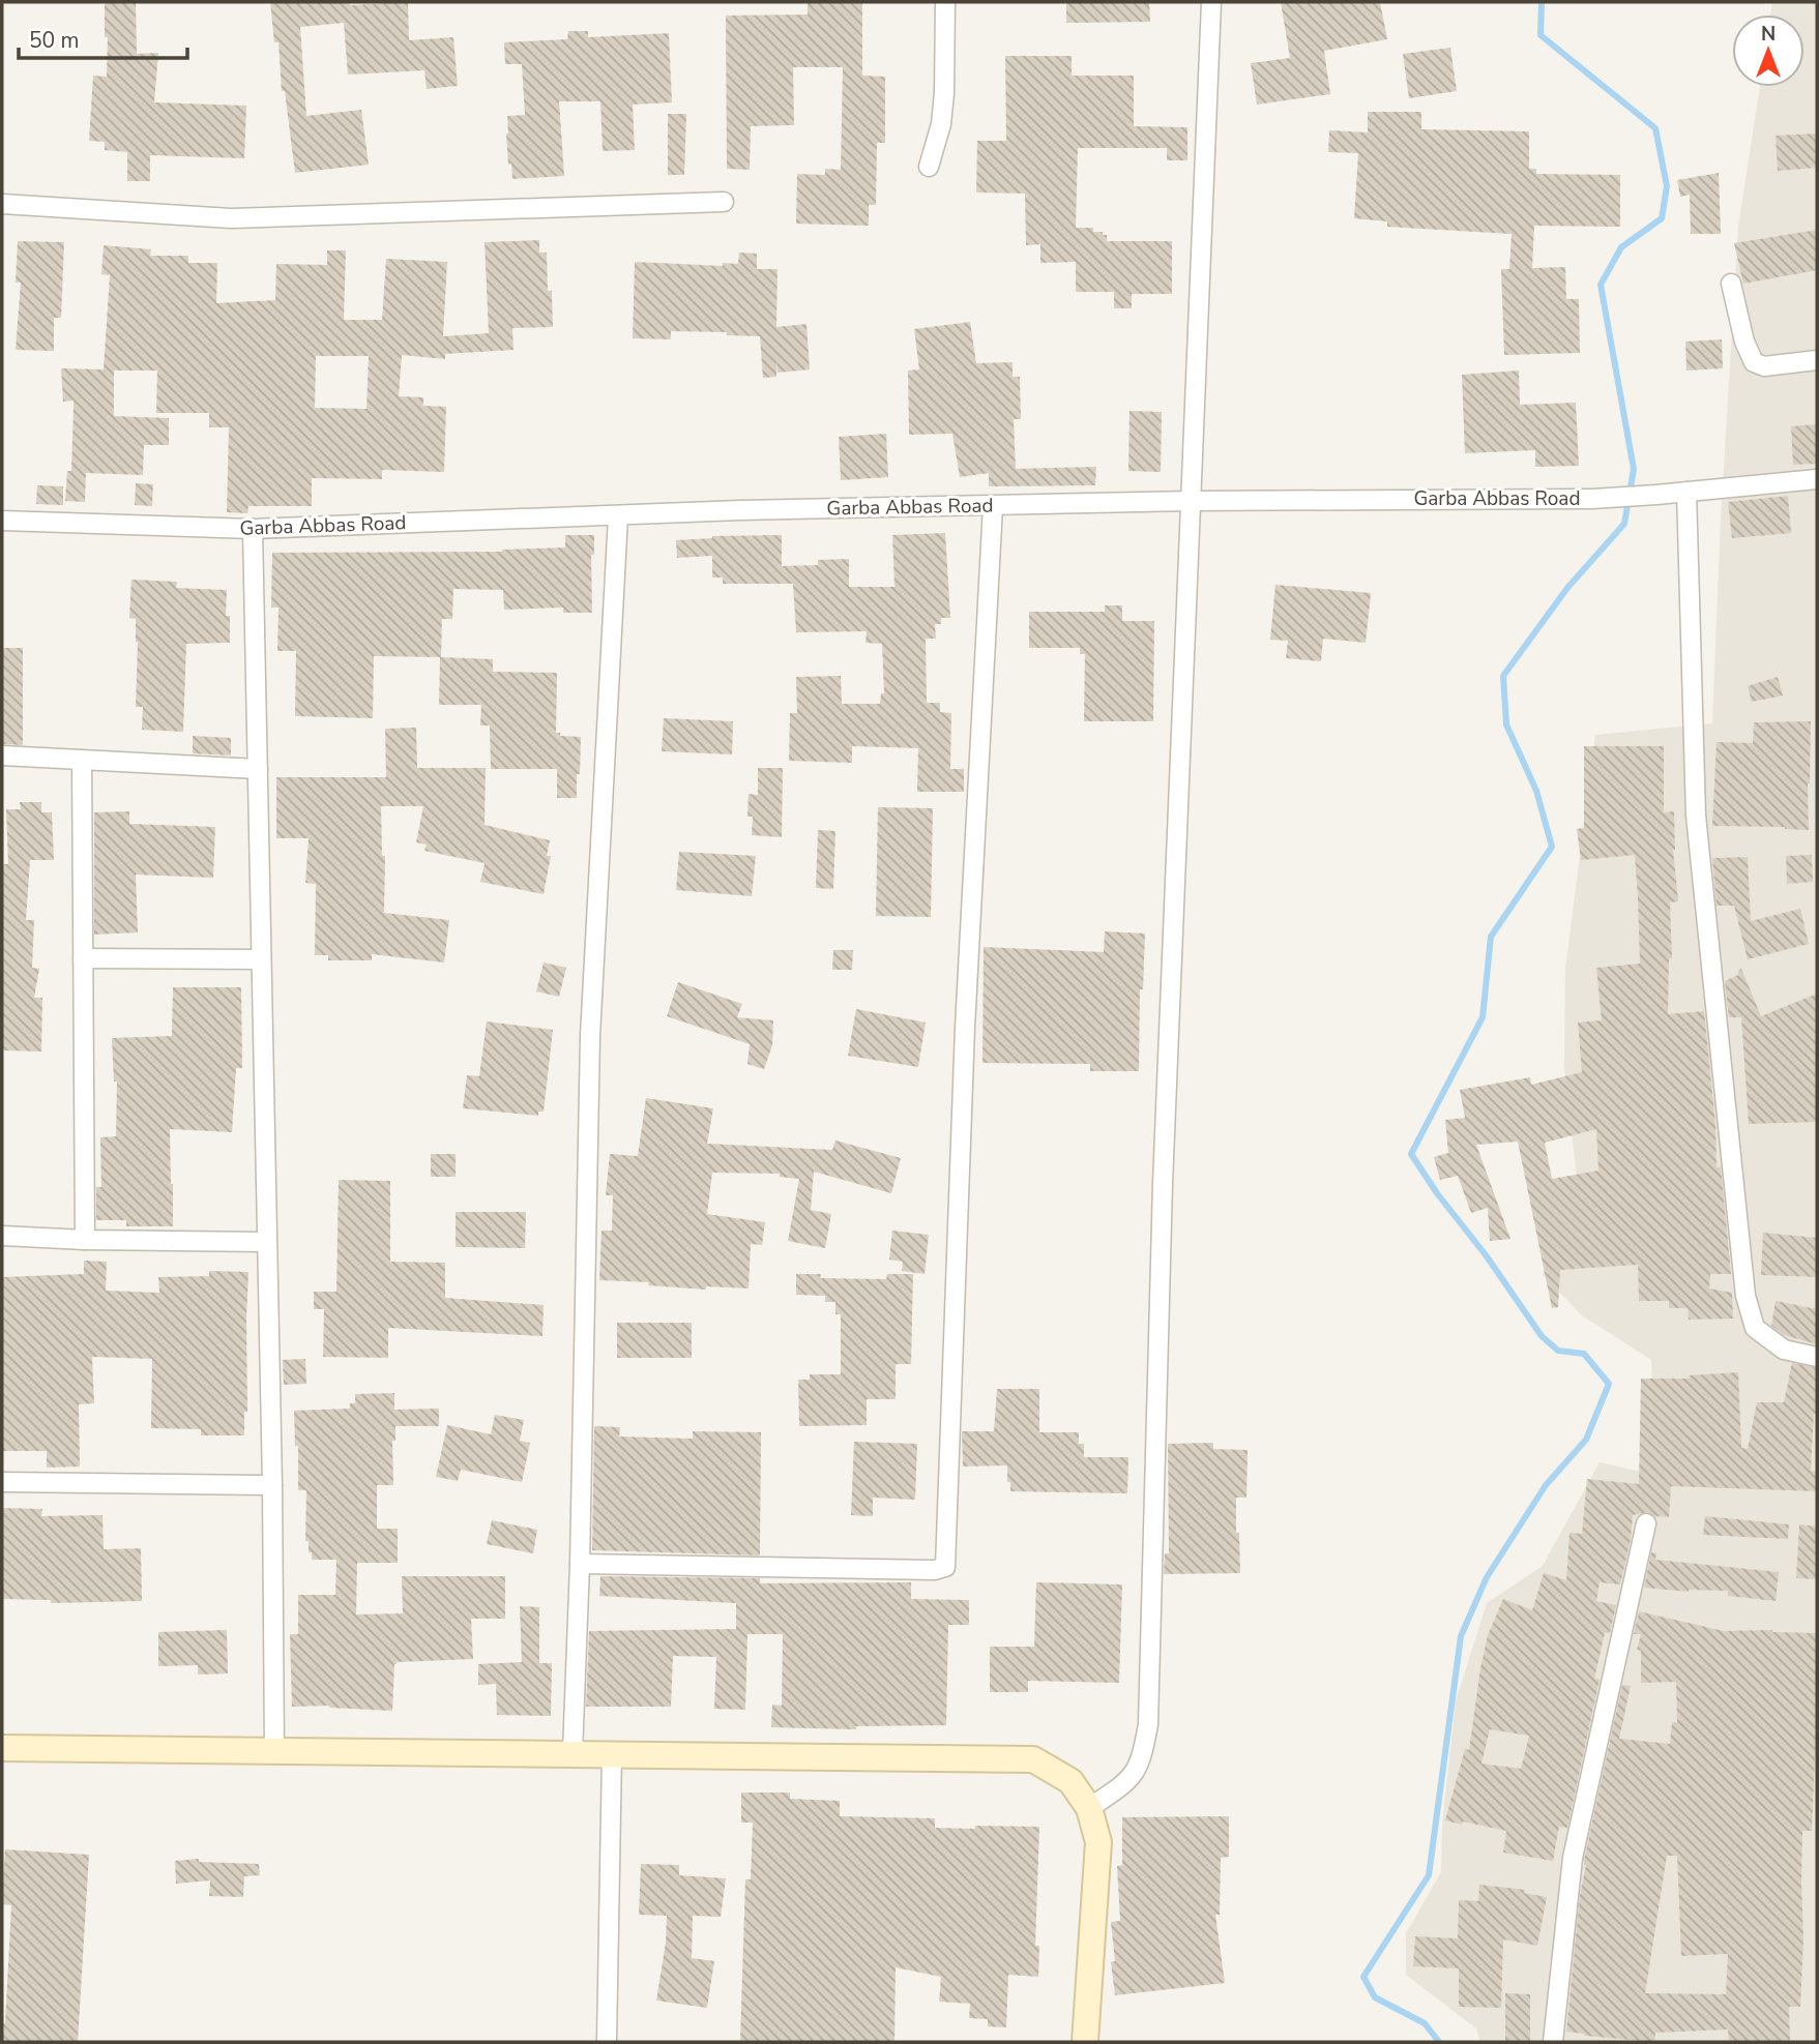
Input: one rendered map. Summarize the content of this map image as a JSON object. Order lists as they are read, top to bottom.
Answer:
{
  "streets": {
    "street": ["Garba Abbas Road"]
  },
  "scale_bar": "50 m",
  "north": "top"
}
